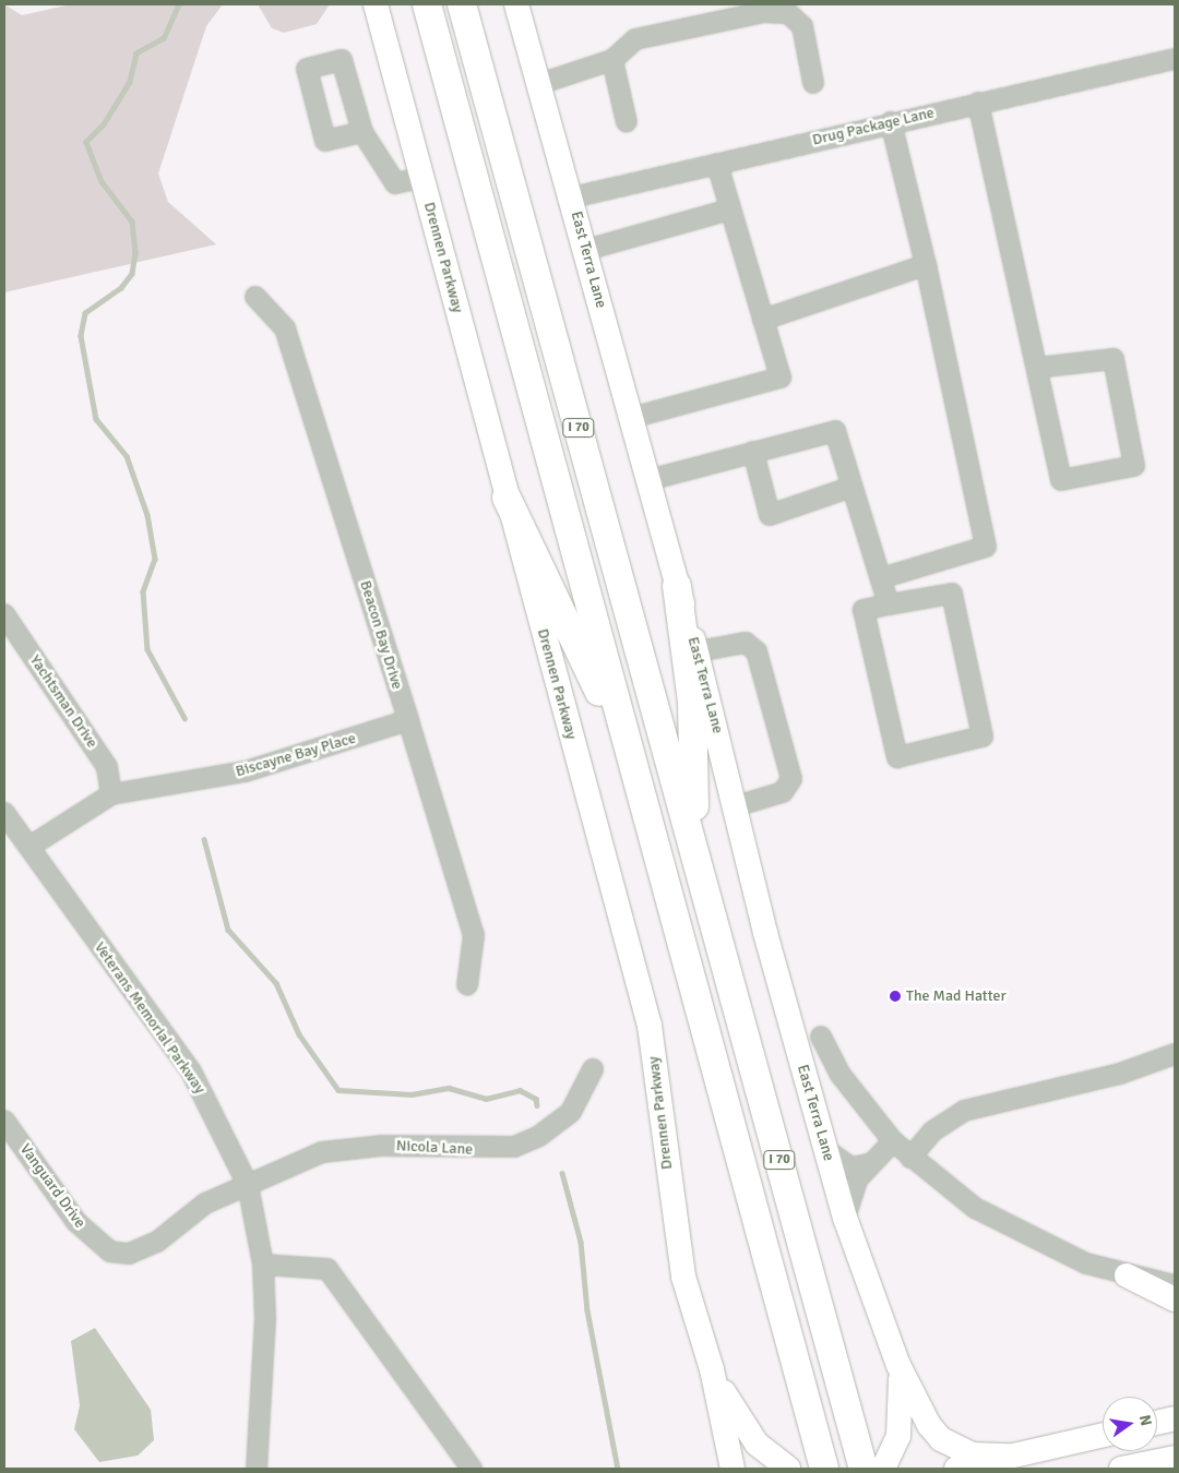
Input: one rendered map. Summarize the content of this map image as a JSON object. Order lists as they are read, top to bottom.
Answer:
{
  "streets": {
    "highway": ["I 70"],
    "main road": ["Drennen Parkway", "East Terra Lane"],
    "street": [
      "Drug Package Lane",
      "Beacon Bay Drive",
      "Yachtsman Drive",
      "Biscayne Bay Place",
      "Veterans Memorial Parkway",
      "Nicola Lane",
      "Vanguard Drive"
    ]
  },
  "crossings": [
    ["Drug Package Lane", "East Terra Lane"],
    ["Beacon Bay Drive", "Biscayne Bay Place"],
    ["Yachtsman Drive", "Biscayne Bay Place"],
    ["Veterans Memorial Parkway", "Nicola Lane"],
    ["Veterans Memorial Parkway", "Vanguard Drive"],
    ["Nicola Lane", "Vanguard Drive"]
  ],
  "places": ["The Mad Hatter"],
  "north": "right"
}
